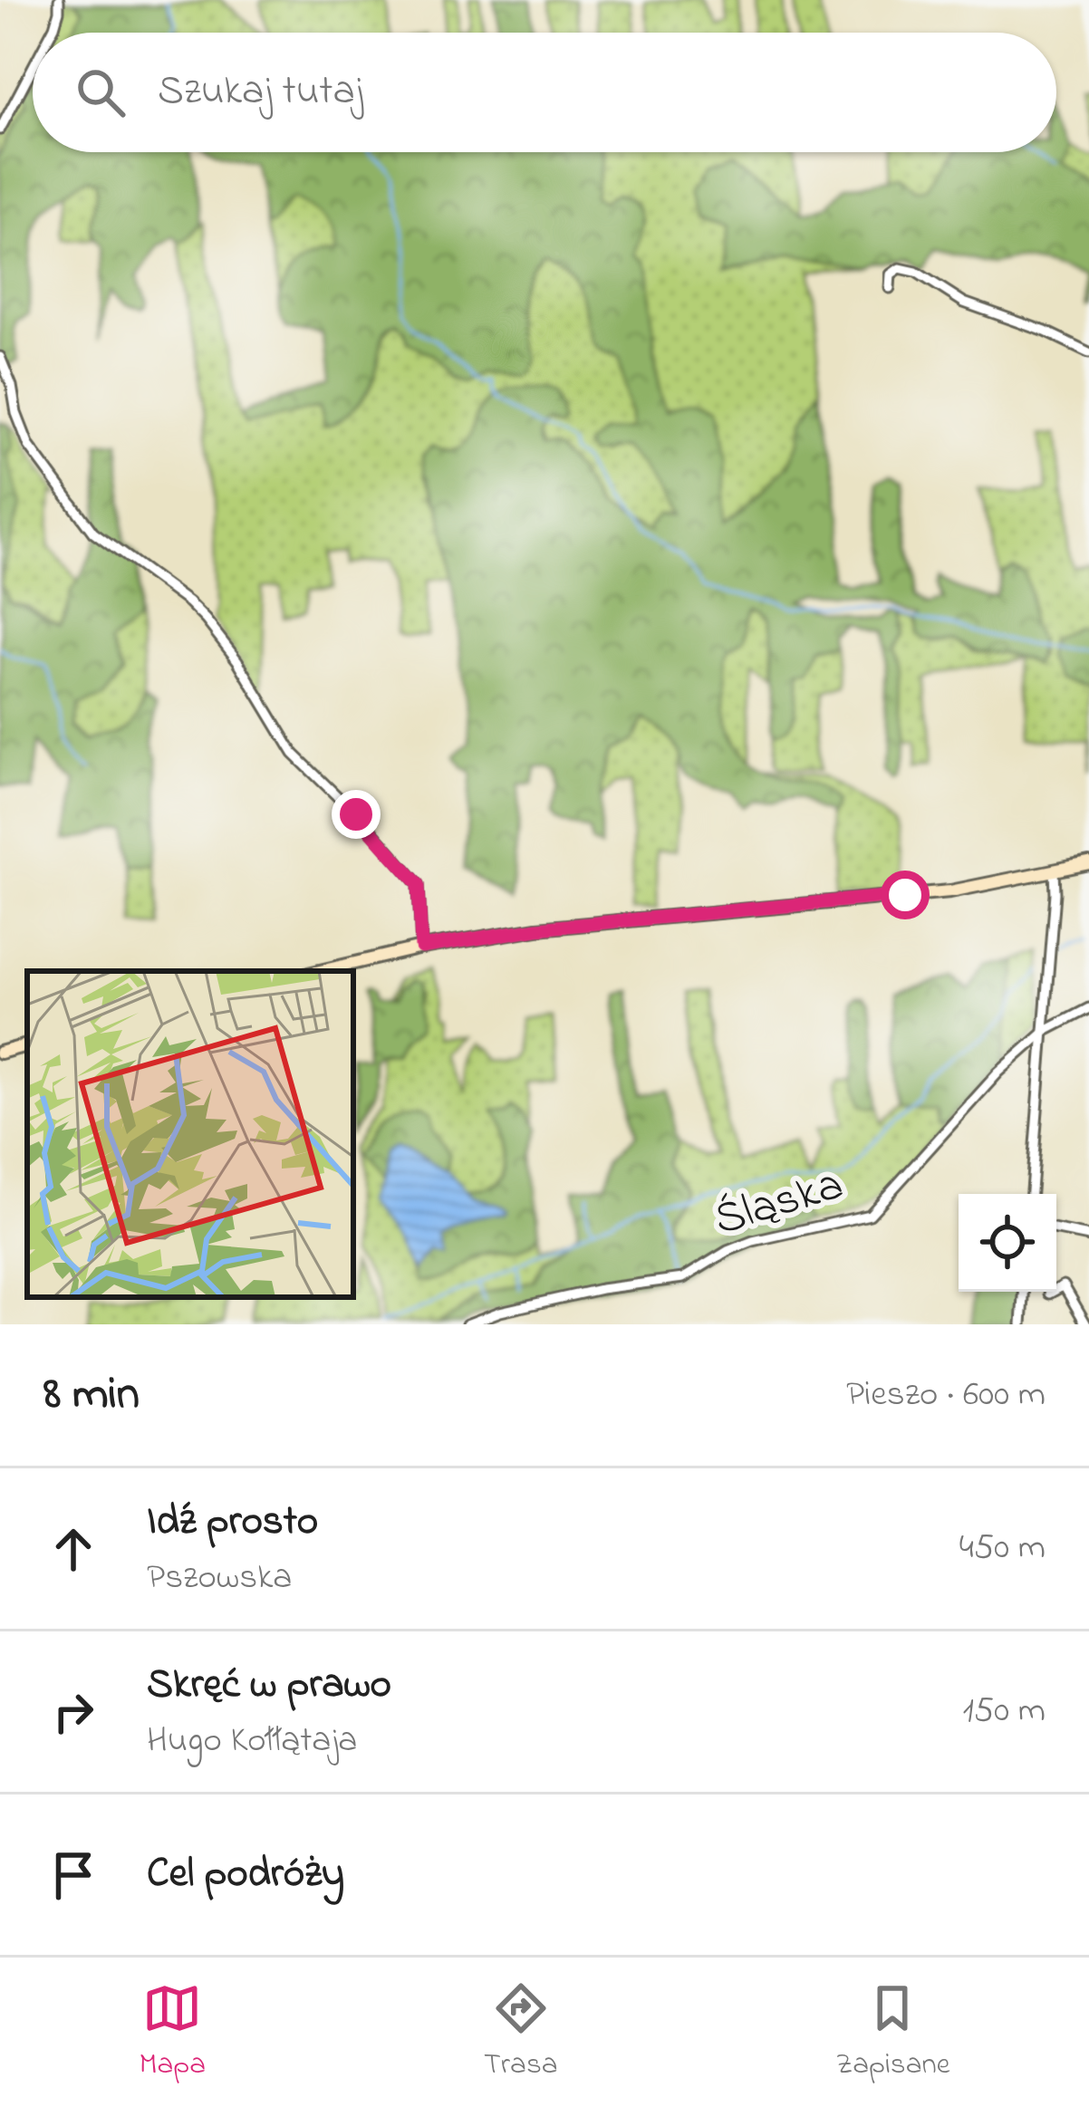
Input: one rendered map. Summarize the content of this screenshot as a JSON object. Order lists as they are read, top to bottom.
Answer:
{
  "streets": {
    "street": ["Śląska"]
  },
  "page": {
    "search": "Szukaj tutaj",
    "heading": ["8 min", "Pieszo · 600 m"],
    "list": [
      ["Idź prosto", "Pszowska", "450 m"],
      ["Skręć w prawo", "Hugo Kołłątaja", "150 m"],
      "Cel podróży"
    ],
    "nav": ["Mapa", "Trasa", "Zapisane"]
  }
}
